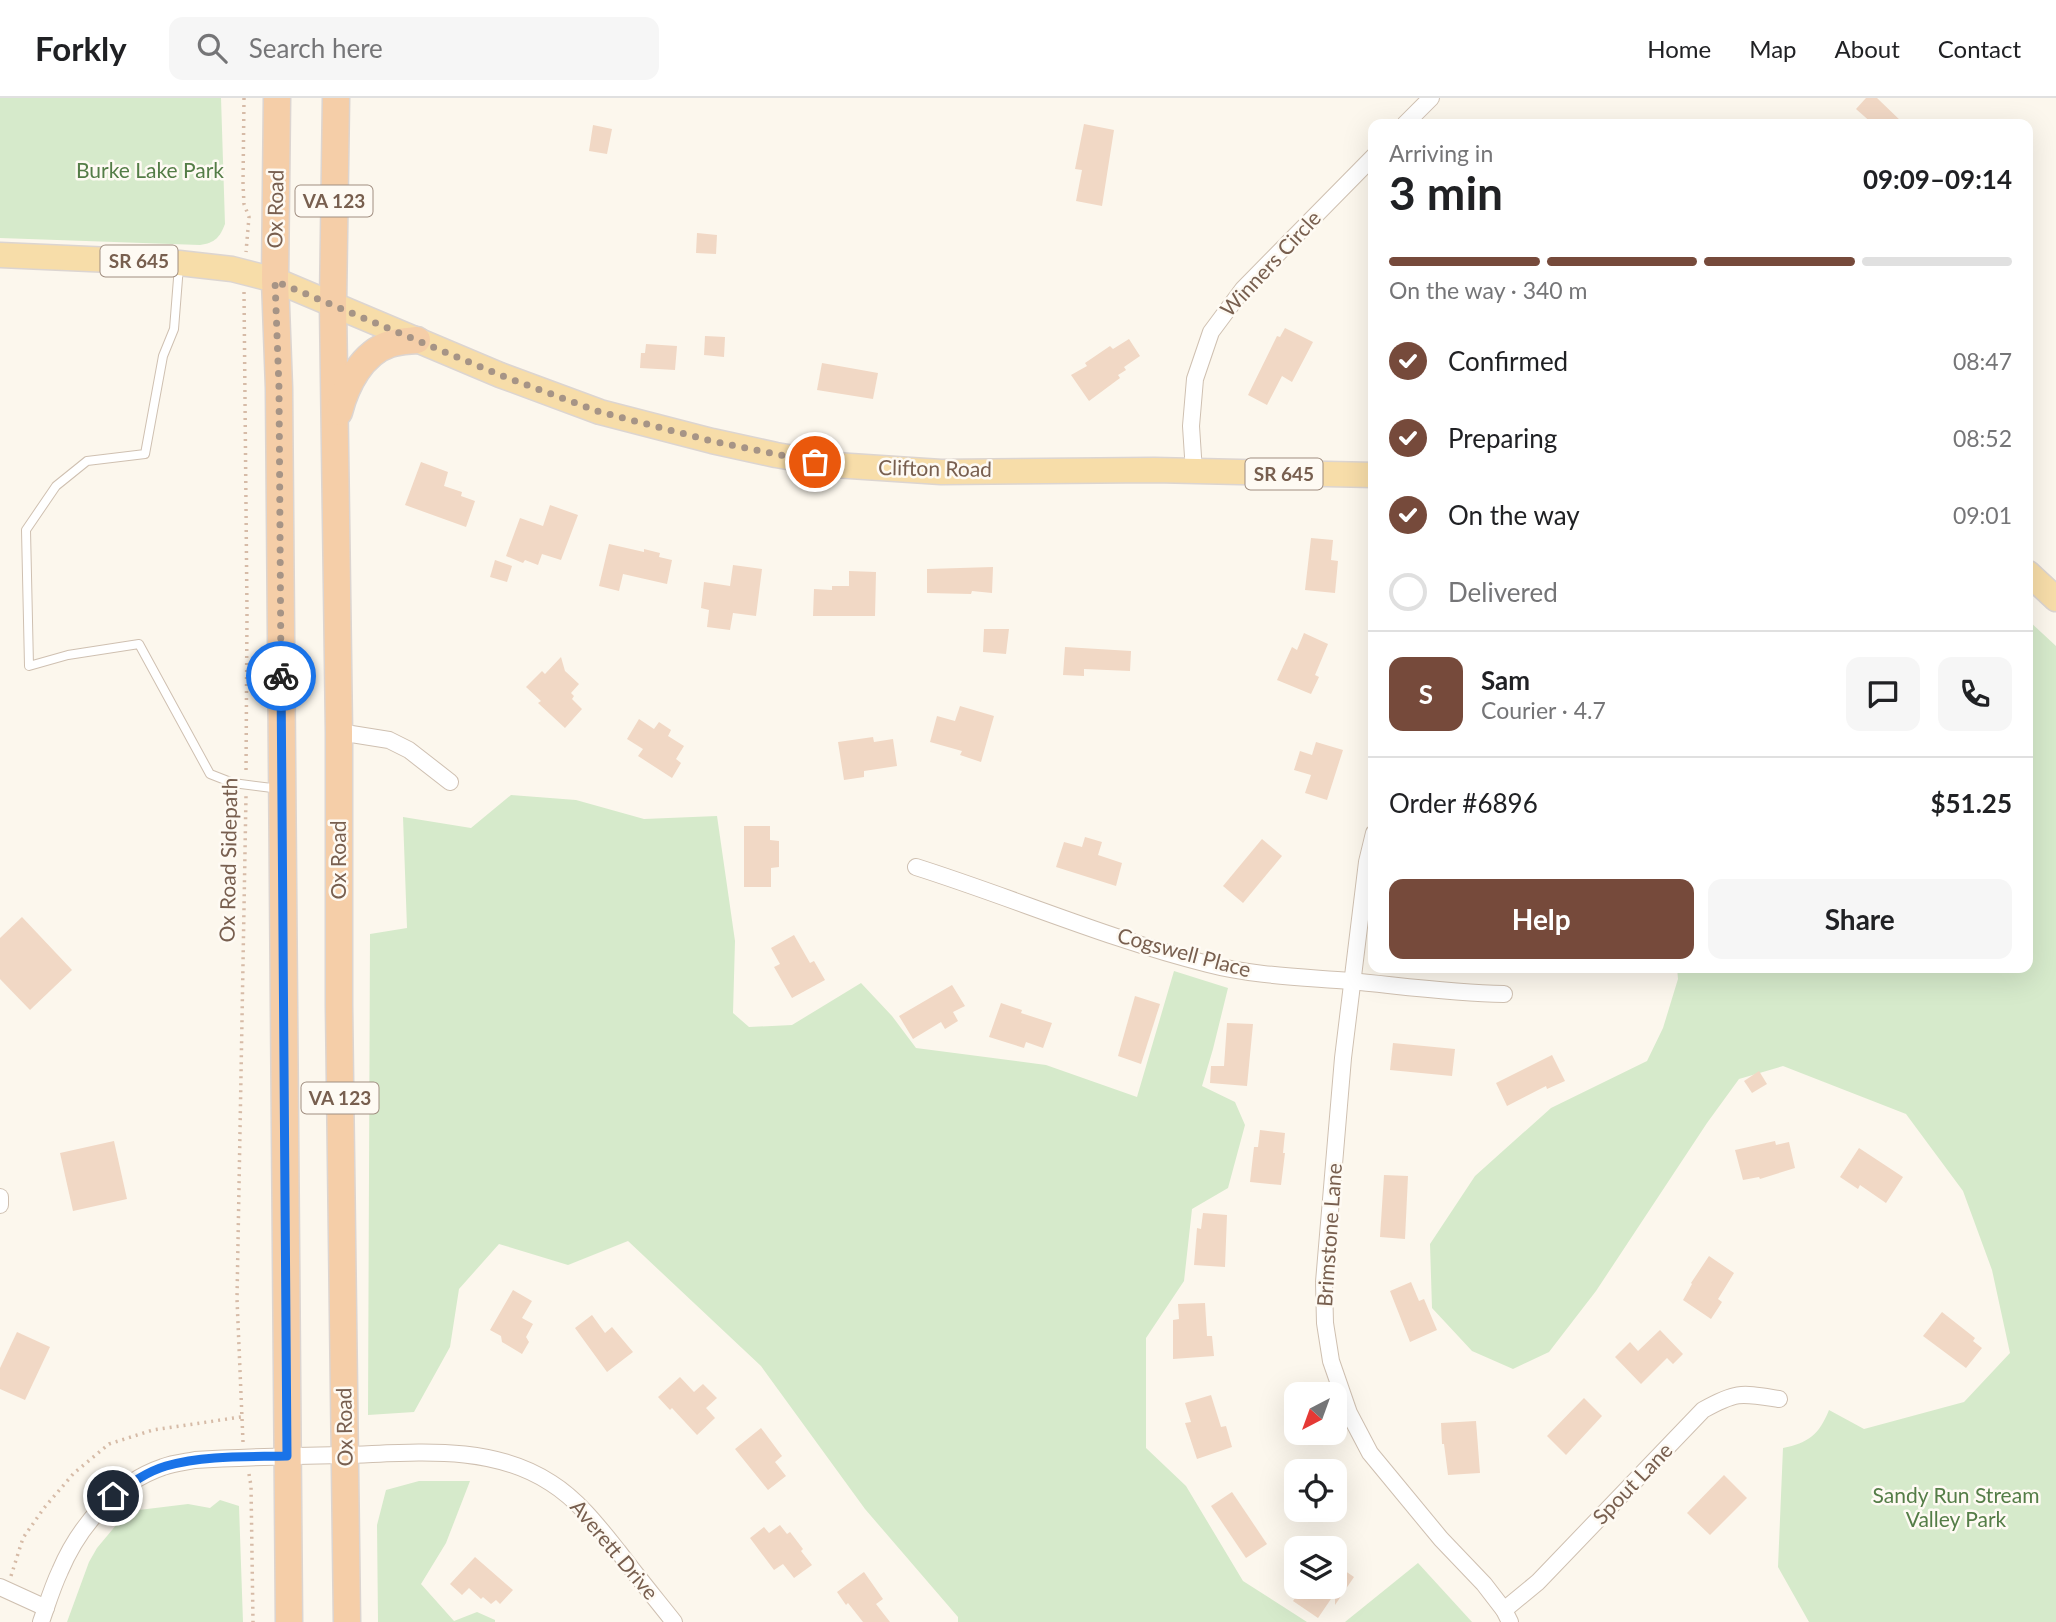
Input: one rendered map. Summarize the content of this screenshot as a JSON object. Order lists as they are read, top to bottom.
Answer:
{
  "streets": {
    "highway": ["VA 123", "Ox Road"],
    "main road": ["SR 645", "Clifton Road"],
    "street": [
      "Winners Circle",
      "Cogswell Place",
      "Brimstone Lane",
      "Spout Lane",
      "Averett Drive"
    ],
    "path": ["Ox Road Sidepath"]
  },
  "crossings": [
    ["Ox Road", "SR 645"],
    ["Ox Road", "Clifton Road"],
    ["Ox Road", "Averett Drive"],
    ["SR 645", "Clifton Road"],
    ["SR 645", "Ox Road Sidepath"],
    ["Winners Circle", "Clifton Road"],
    ["Ox Road Sidepath", "Averett Drive"],
    ["Cogswell Place", "Brimstone Lane"],
    ["Brimstone Lane", "Spout Lane"]
  ],
  "parks": ["Burke Lake Park", "Sandy Run Stream Valley Park"],
  "north": "bottom left",
  "page": {
    "header": "Forkly",
    "search": "Search here",
    "nav": [
      "Home",
      "Map",
      "About",
      "Contact"
    ],
    "heading": ["3 min", "Arriving in", "09:09–09:14"],
    "panel": [
      "Sam",
      "Courier · 4.7",
      "Order #6896",
      "$51.25"
    ],
    "bar": "On the way · 340 m",
    "list": [
      ["Confirmed", "08:47"],
      ["Preparing", "08:52"],
      ["On the way", "09:01"],
      "Delivered"
    ],
    "round": "S",
    "buttons": ["Help", "Share"]
  }
}
